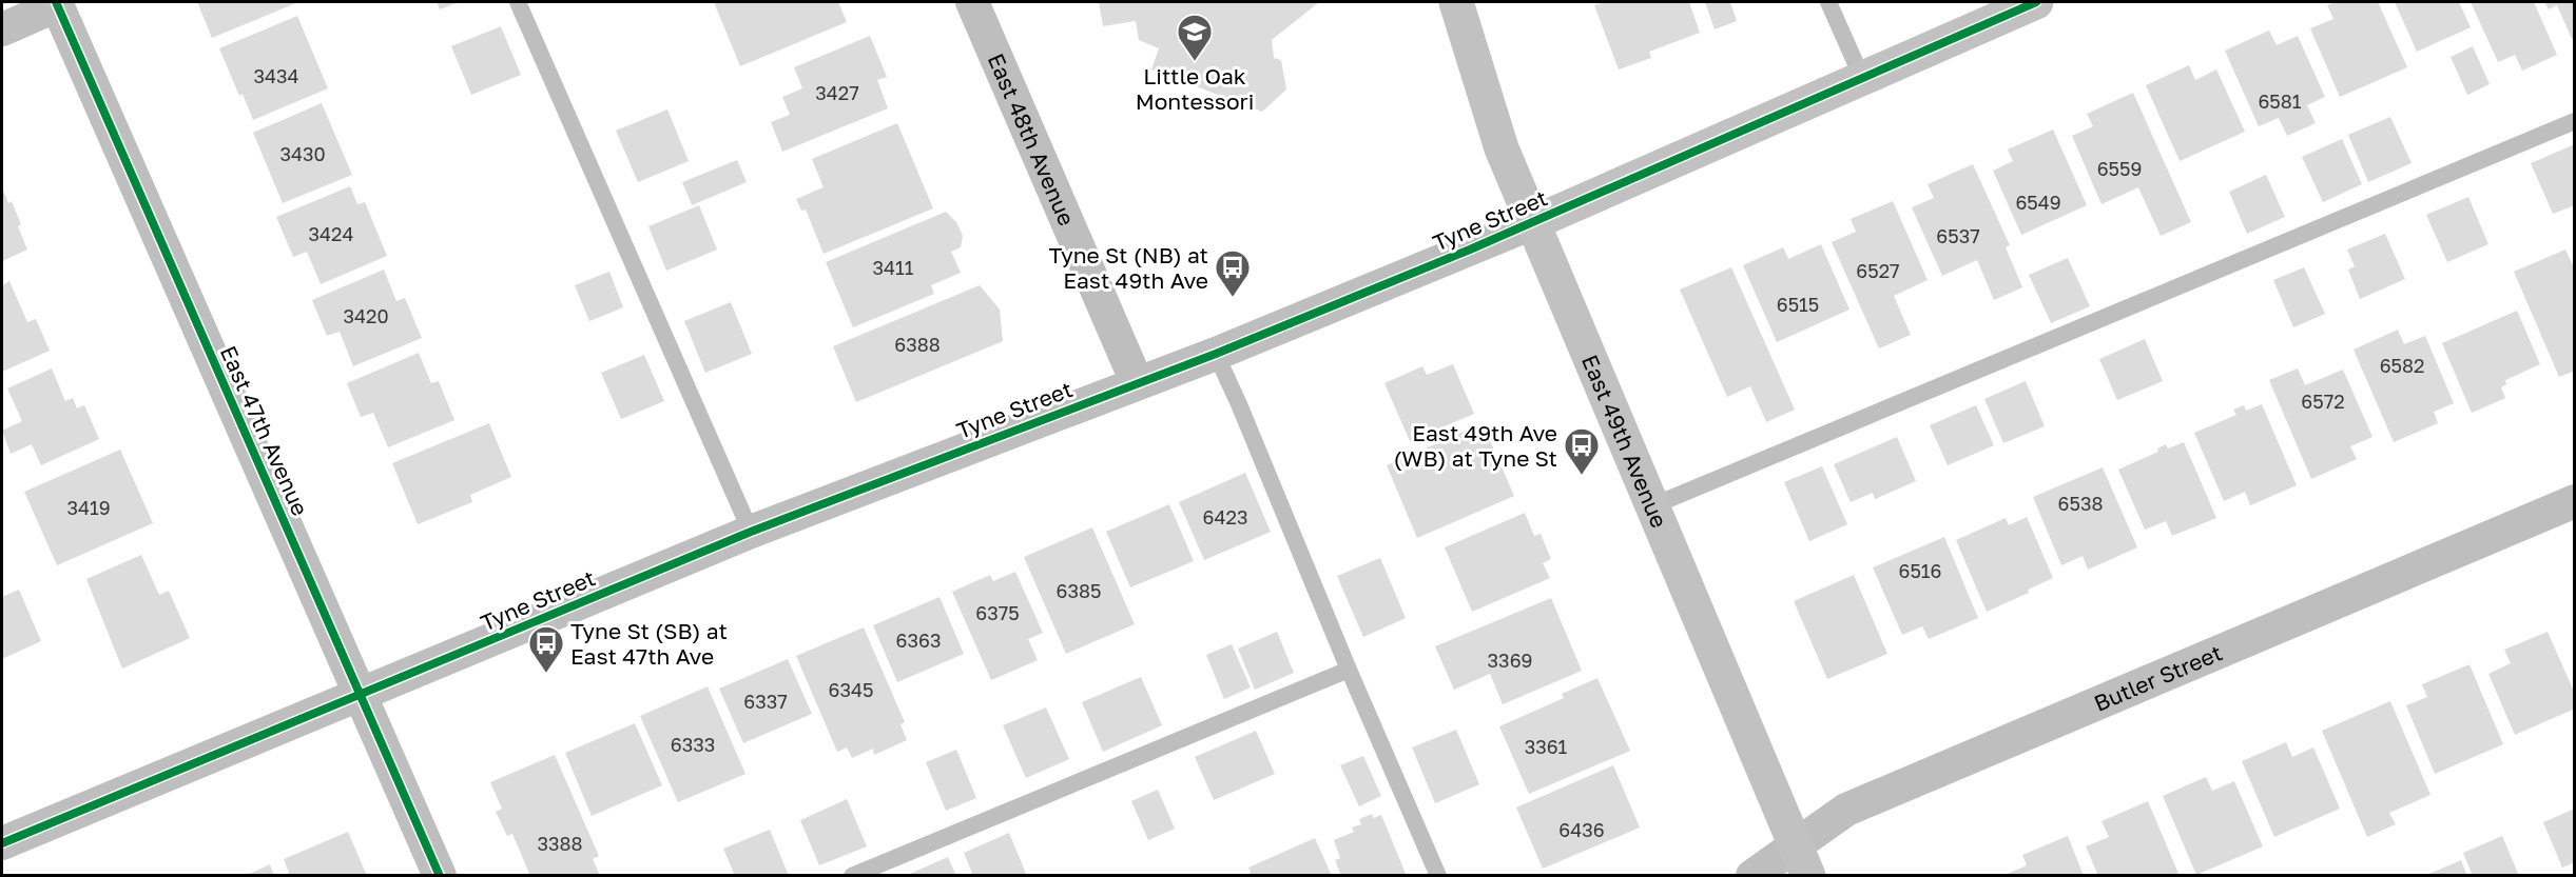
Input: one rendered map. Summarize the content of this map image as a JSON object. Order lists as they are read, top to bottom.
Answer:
{
  "streets": {
    "street": [
      "East 48th Avenue",
      "Tyne Street",
      "East 47th Avenue",
      "East 49th Avenue",
      "Butler Street"
    ]
  },
  "crossings": [
    ["East 48th Avenue", "Tyne Street"],
    ["Tyne Street", "East 47th Avenue"],
    ["Tyne Street", "East 49th Avenue"],
    ["East 49th Avenue", "Butler Street"]
  ],
  "places": {
    "school or university": ["Little Oak Montessori"],
    "bus stop": ["Tyne St (NB) at East 49th Ave", "East 49th Ave (WB) at Tyne St", "Tyne St (SB) at East 47th Ave"]
  },
  "house_numbers": [
    "3434",
    "3427",
    "6581",
    "3430",
    "6559",
    "6549",
    "3424",
    "6537",
    "3411",
    "6527",
    "6515",
    "3420",
    "6388",
    "6582",
    "6572",
    "6538",
    "3419",
    "6423",
    "6516",
    "6385",
    "6375",
    "6363",
    "3369",
    "6345",
    "6337",
    "6333",
    "3361",
    "6436",
    "3388"
  ]
}
